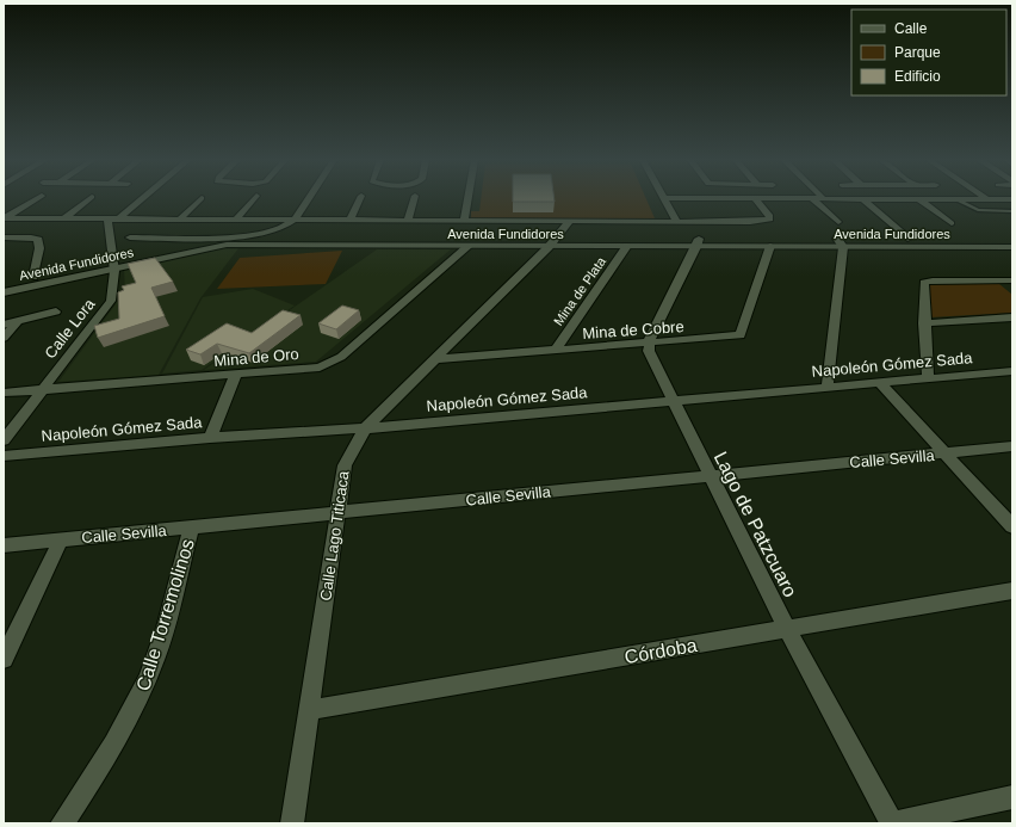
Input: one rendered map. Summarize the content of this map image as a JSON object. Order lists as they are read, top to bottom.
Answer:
{
  "streets": {
    "street": [
      "Avenida Fundidores",
      "Mina de Plata",
      "Calle Lora",
      "Mina de Cobre",
      "Mina de Oro",
      "Napoleón Gómez Sada",
      "Calle Sevilla",
      "Lago de Patzcuaro",
      "Calle Lago Titicaca",
      "Calle Torremolinos",
      "Córdoba"
    ]
  },
  "crossings": [
    ["Avenida Fundidores", "Mina de Plata"],
    ["Avenida Fundidores", "Calle Lora"],
    ["Avenida Fundidores", "Mina de Cobre"],
    ["Avenida Fundidores", "Mina de Oro"],
    ["Avenida Fundidores", "Calle Lago Titicaca"],
    ["Mina de Plata", "Mina de Cobre"],
    ["Calle Lora", "Mina de Oro"],
    ["Mina de Cobre", "Lago de Patzcuaro"],
    ["Mina de Cobre", "Calle Lago Titicaca"],
    ["Napoleón Gómez Sada", "Lago de Patzcuaro"],
    ["Napoleón Gómez Sada", "Calle Lago Titicaca"],
    ["Calle Sevilla", "Lago de Patzcuaro"],
    ["Calle Sevilla", "Calle Lago Titicaca"],
    ["Calle Sevilla", "Calle Torremolinos"],
    ["Lago de Patzcuaro", "Córdoba"],
    ["Calle Lago Titicaca", "Córdoba"]
  ],
  "legend": ["Calle", "Parque", "Edificio"]
}
